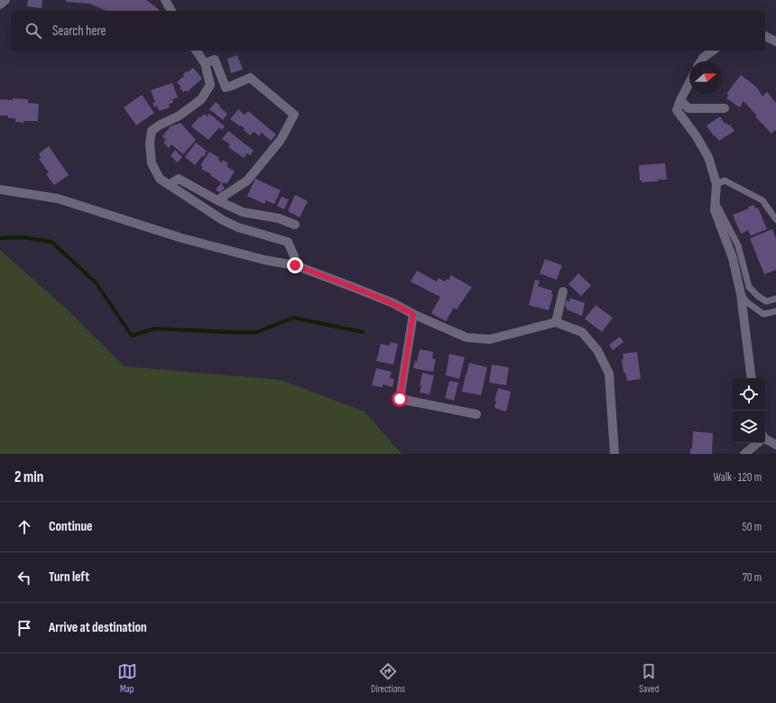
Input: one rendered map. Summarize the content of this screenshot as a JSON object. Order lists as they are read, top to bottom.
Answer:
{
  "north": "right",
  "page": {
    "search": "Search here",
    "heading": ["2 min", "Walk · 120 m"],
    "list": [
      ["Continue", "50 m"],
      ["Turn left", "70 m"],
      "Arrive at destination"
    ],
    "nav": ["Map", "Directions", "Saved"]
  }
}
